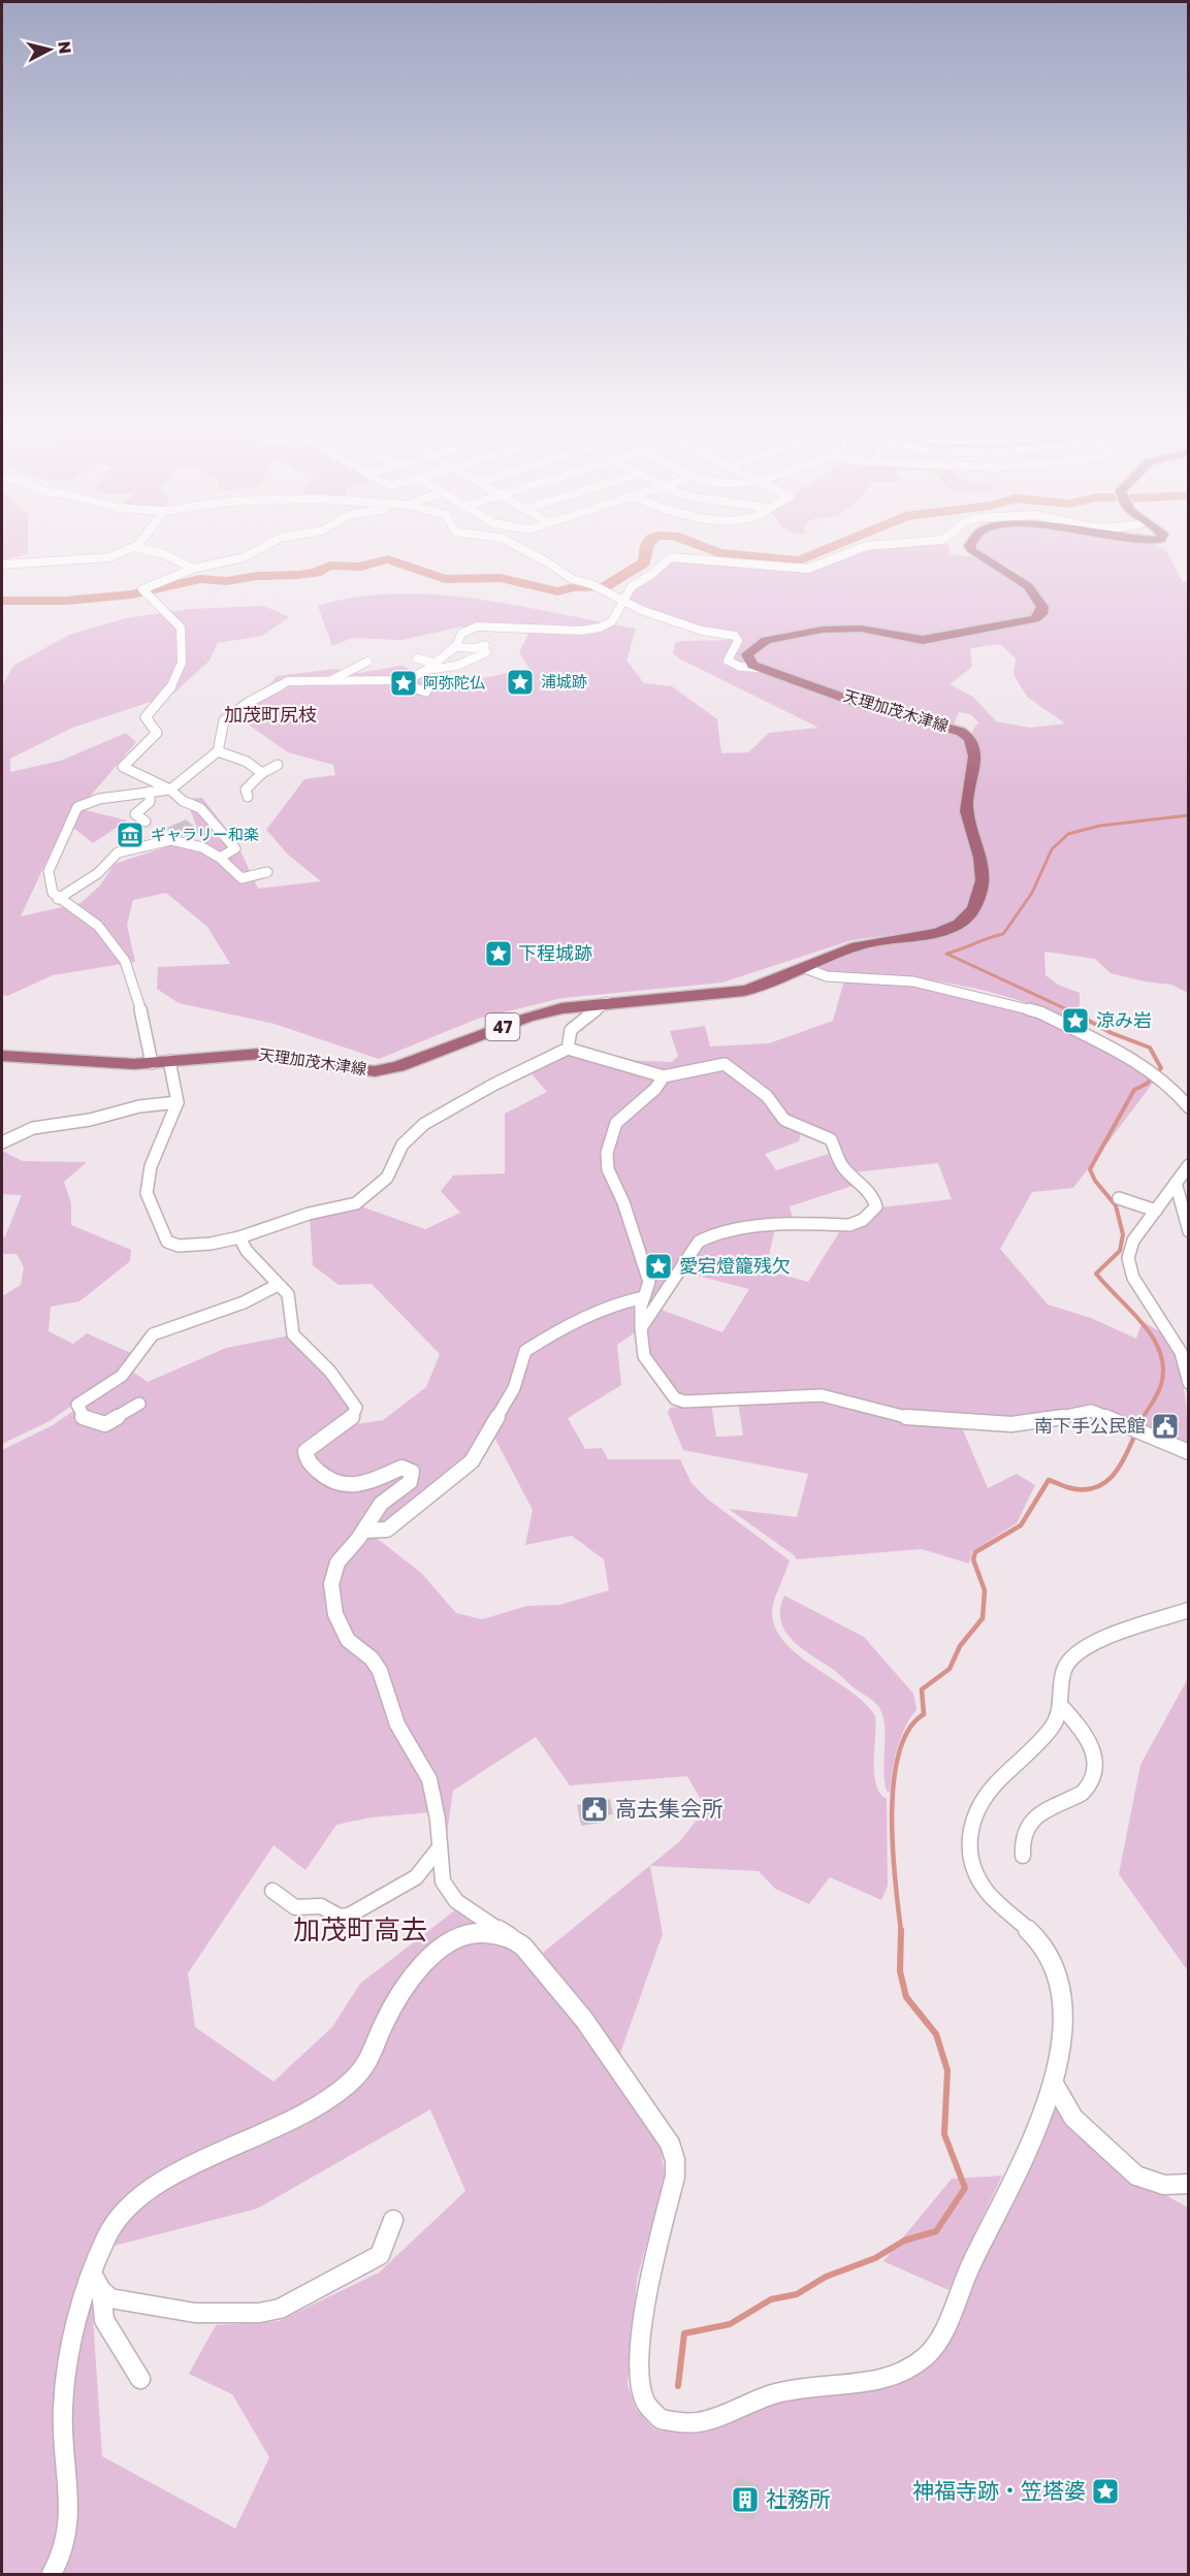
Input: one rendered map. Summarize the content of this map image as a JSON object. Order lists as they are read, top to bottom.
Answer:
{
  "streets": {
    "main road": ["天理加茂木津線", "47"]
  },
  "districts": ["加茂町尻枝", "加茂町高去"],
  "places": {
    "place": [
      "浦城跡",
      "阿弥陀仏",
      "下程城跡",
      "涼み岩",
      "愛宕燈籠残欠",
      "神福寺跡・笠塔婆"
    ],
    "museum": ["ギャラリー和楽"],
    "public building": ["南下手公民館", "高去集会所"],
    "building": ["社務所"]
  },
  "north": "right"
}
